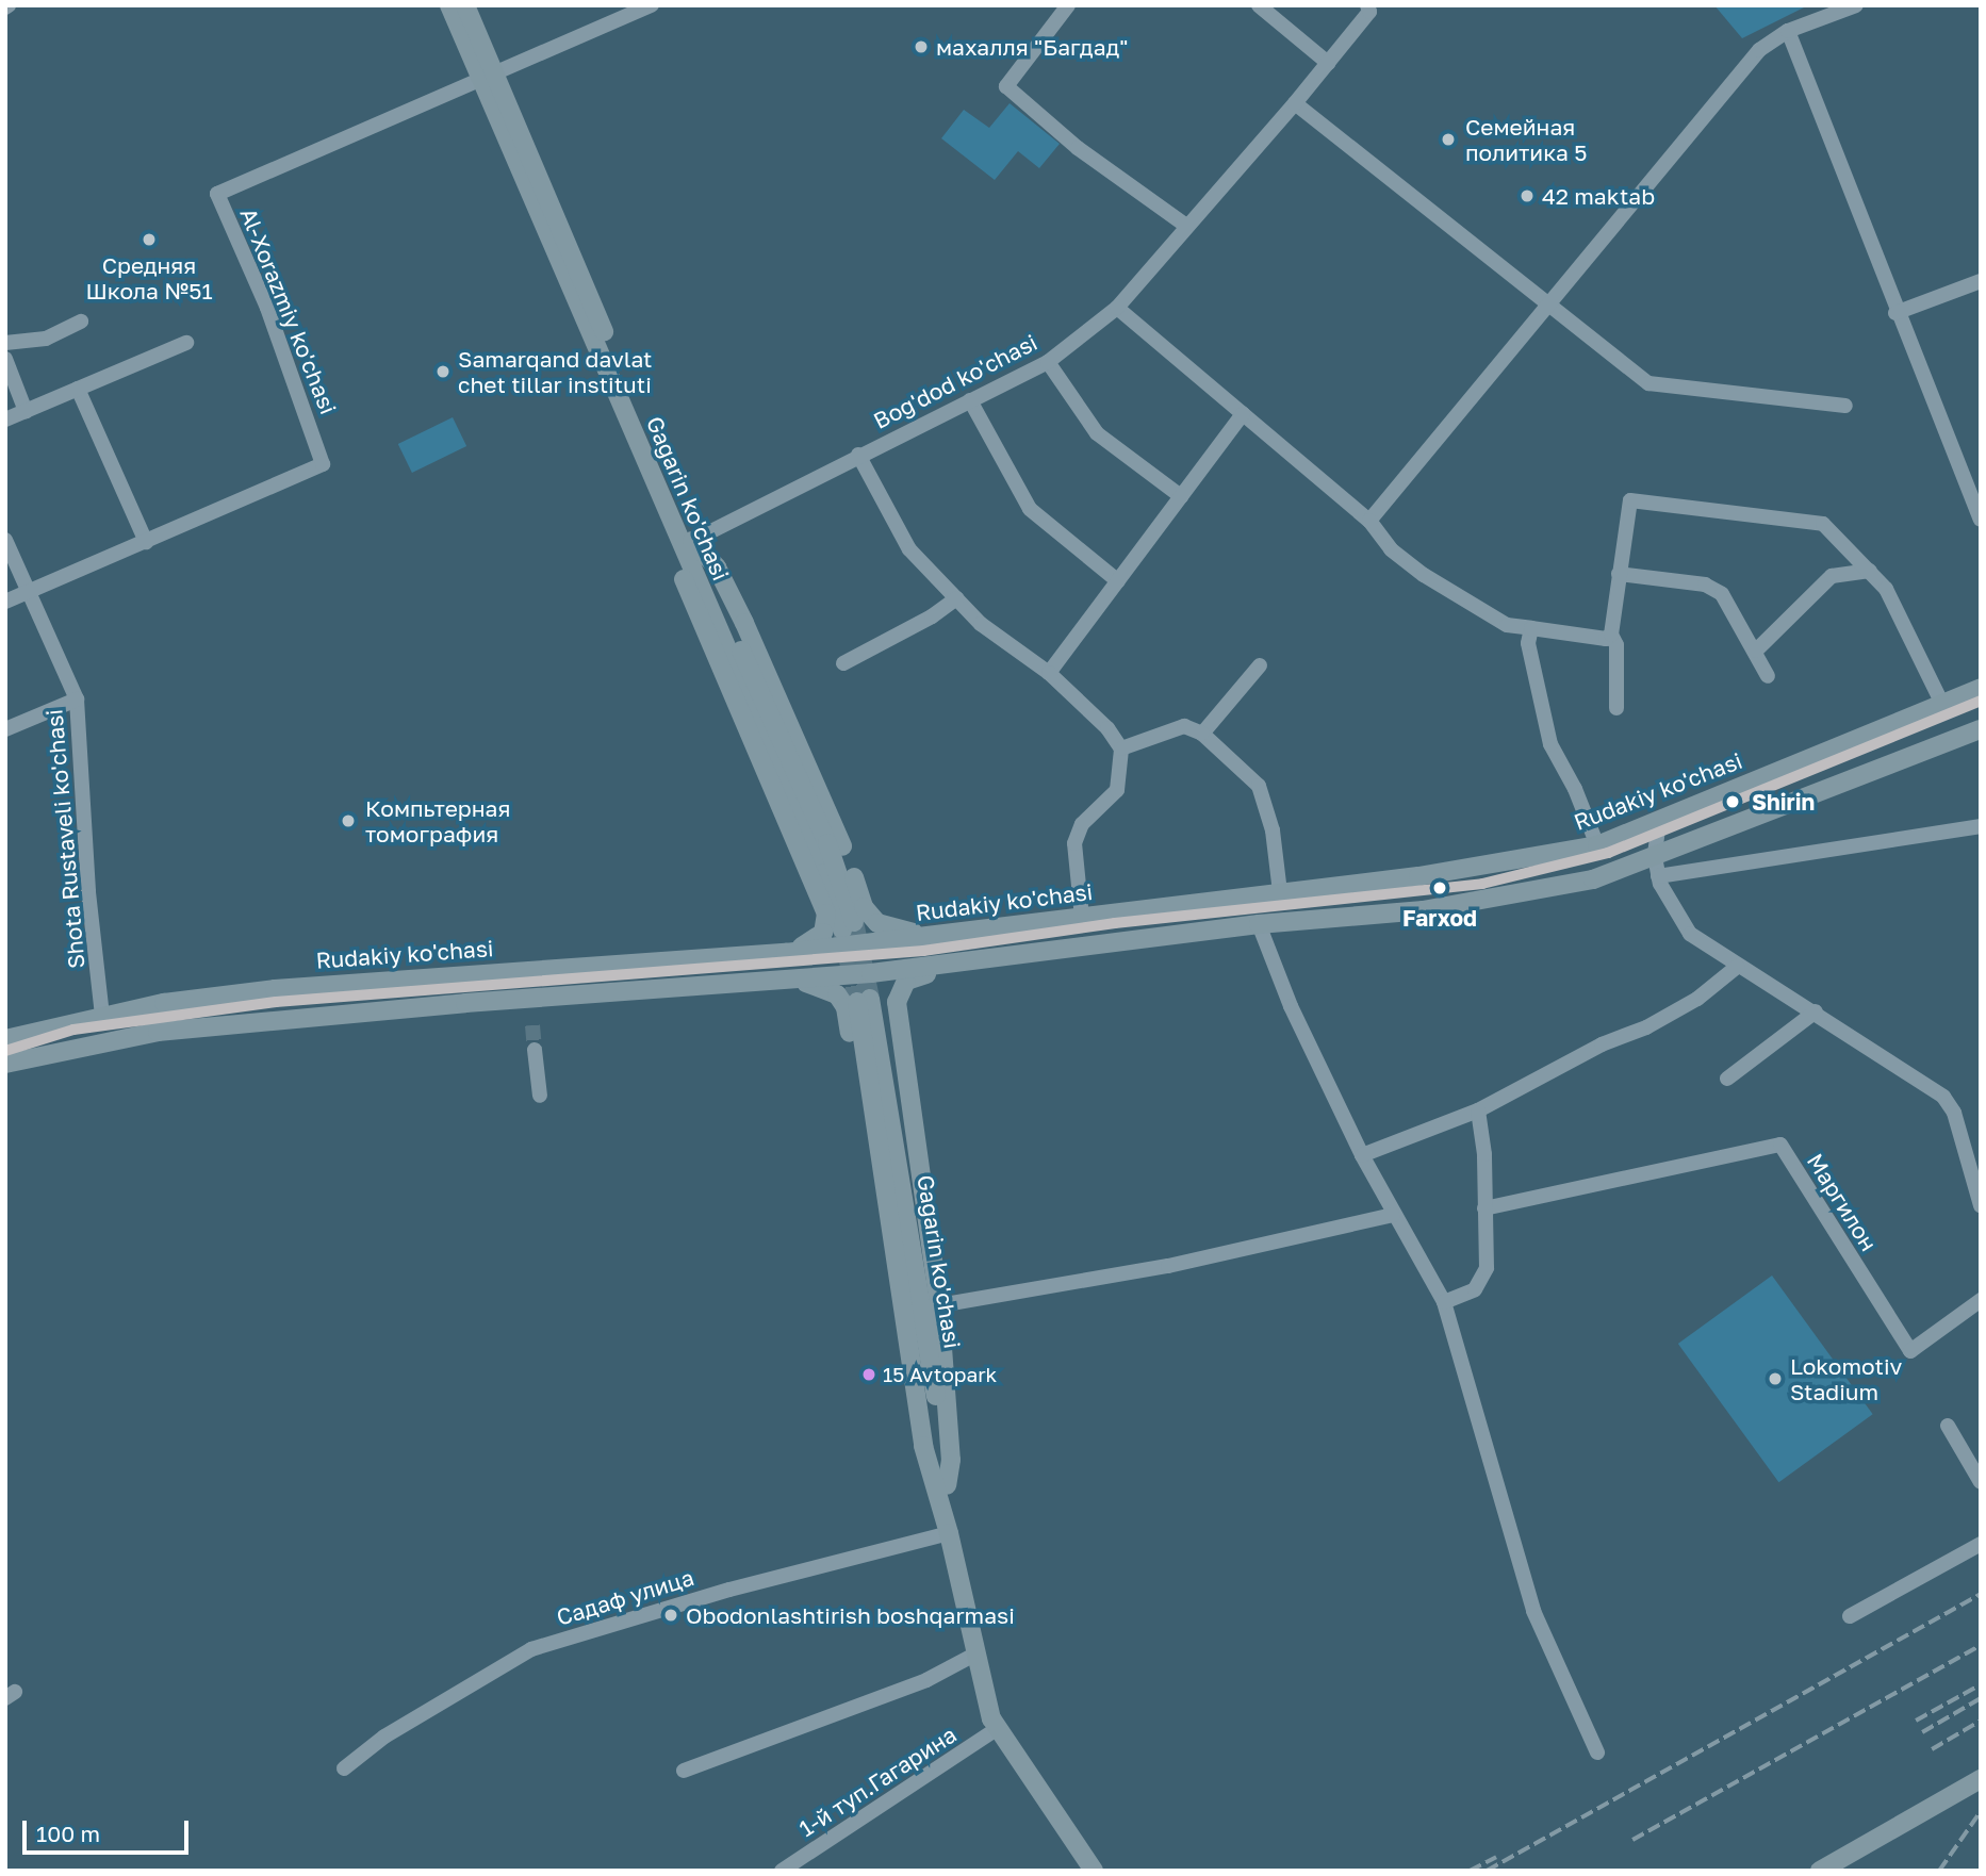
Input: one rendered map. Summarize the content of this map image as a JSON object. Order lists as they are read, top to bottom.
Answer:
{
  "streets": {
    "main road": ["Gagarin ko'chasi", "Rudakiy ko'chasi"],
    "street": [
      "Al-Xorazmiy ko'chasi",
      "Bog'dod ko'chasi",
      "Shota Rustaveli ko'chasi",
      "Маргилон",
      "Садаф улица",
      "1-й туп.Гагарина"
    ]
  },
  "crossings": [
    ["Al-Xorazmiy ko'chasi", "Gagarin ko'chasi"],
    ["Al-Xorazmiy ko'chasi", "Shota Rustaveli ko'chasi"],
    ["Bog'dod ko'chasi", "Gagarin ko'chasi"],
    ["Gagarin ko'chasi", "Садаф улица"],
    ["Gagarin ko'chasi", "1-й туп.Гагарина"],
    ["Rudakiy ko'chasi", "Shota Rustaveli ko'chasi"]
  ],
  "places": [
    "махалля \"Багдад\"",
    "Семейная политика 5",
    "42 maktab",
    "Средняя Школа №51",
    "Samarqand davlat chet tillar instituti",
    "Shirin",
    "Компьтерная томография",
    "Farxod",
    "15 Avtopark",
    "Lokomotiv Stadium",
    "Obodonlashtirish boshqarmasi"
  ],
  "scale_bar": "100 m"
}
